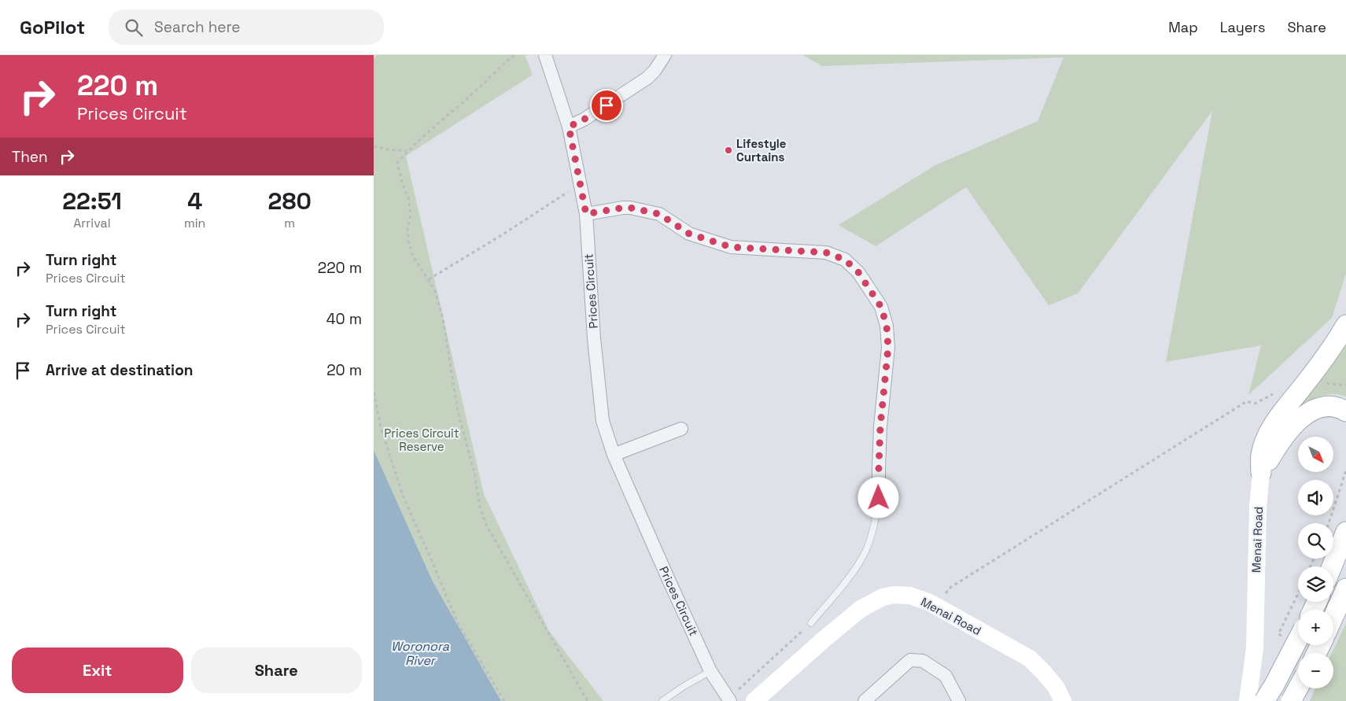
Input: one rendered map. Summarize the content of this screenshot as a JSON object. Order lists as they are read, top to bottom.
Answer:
{
  "streets": {
    "street": ["Prices Circuit", "Menai Road"]
  },
  "water": ["Woronora River"],
  "parks": ["Prices Circuit Reserve"],
  "places": ["Lifestyle Curtains"],
  "north": "bottom right",
  "page": {
    "header": "GoPilot",
    "search": "Search here",
    "nav": ["Map", "Layers", "Share"],
    "turn": ["220 m", "Prices Circuit"],
    "then": "Then",
    "eta": [
      "22:51",
      "Arrival",
      "4",
      "min",
      "280",
      "m"
    ],
    "list": [
      {
        "name": "Turn right",
        "note": "Prices Circuit",
        "value": "220 m"
      },
      {
        "name": "Turn right",
        "note": "Prices Circuit",
        "value": "40 m"
      },
      {
        "name": "Arrive at destination",
        "value": "20 m"
      }
    ],
    "map_buttons": ["+", "−"],
    "buttons": ["Exit", "Share"]
  }
}
